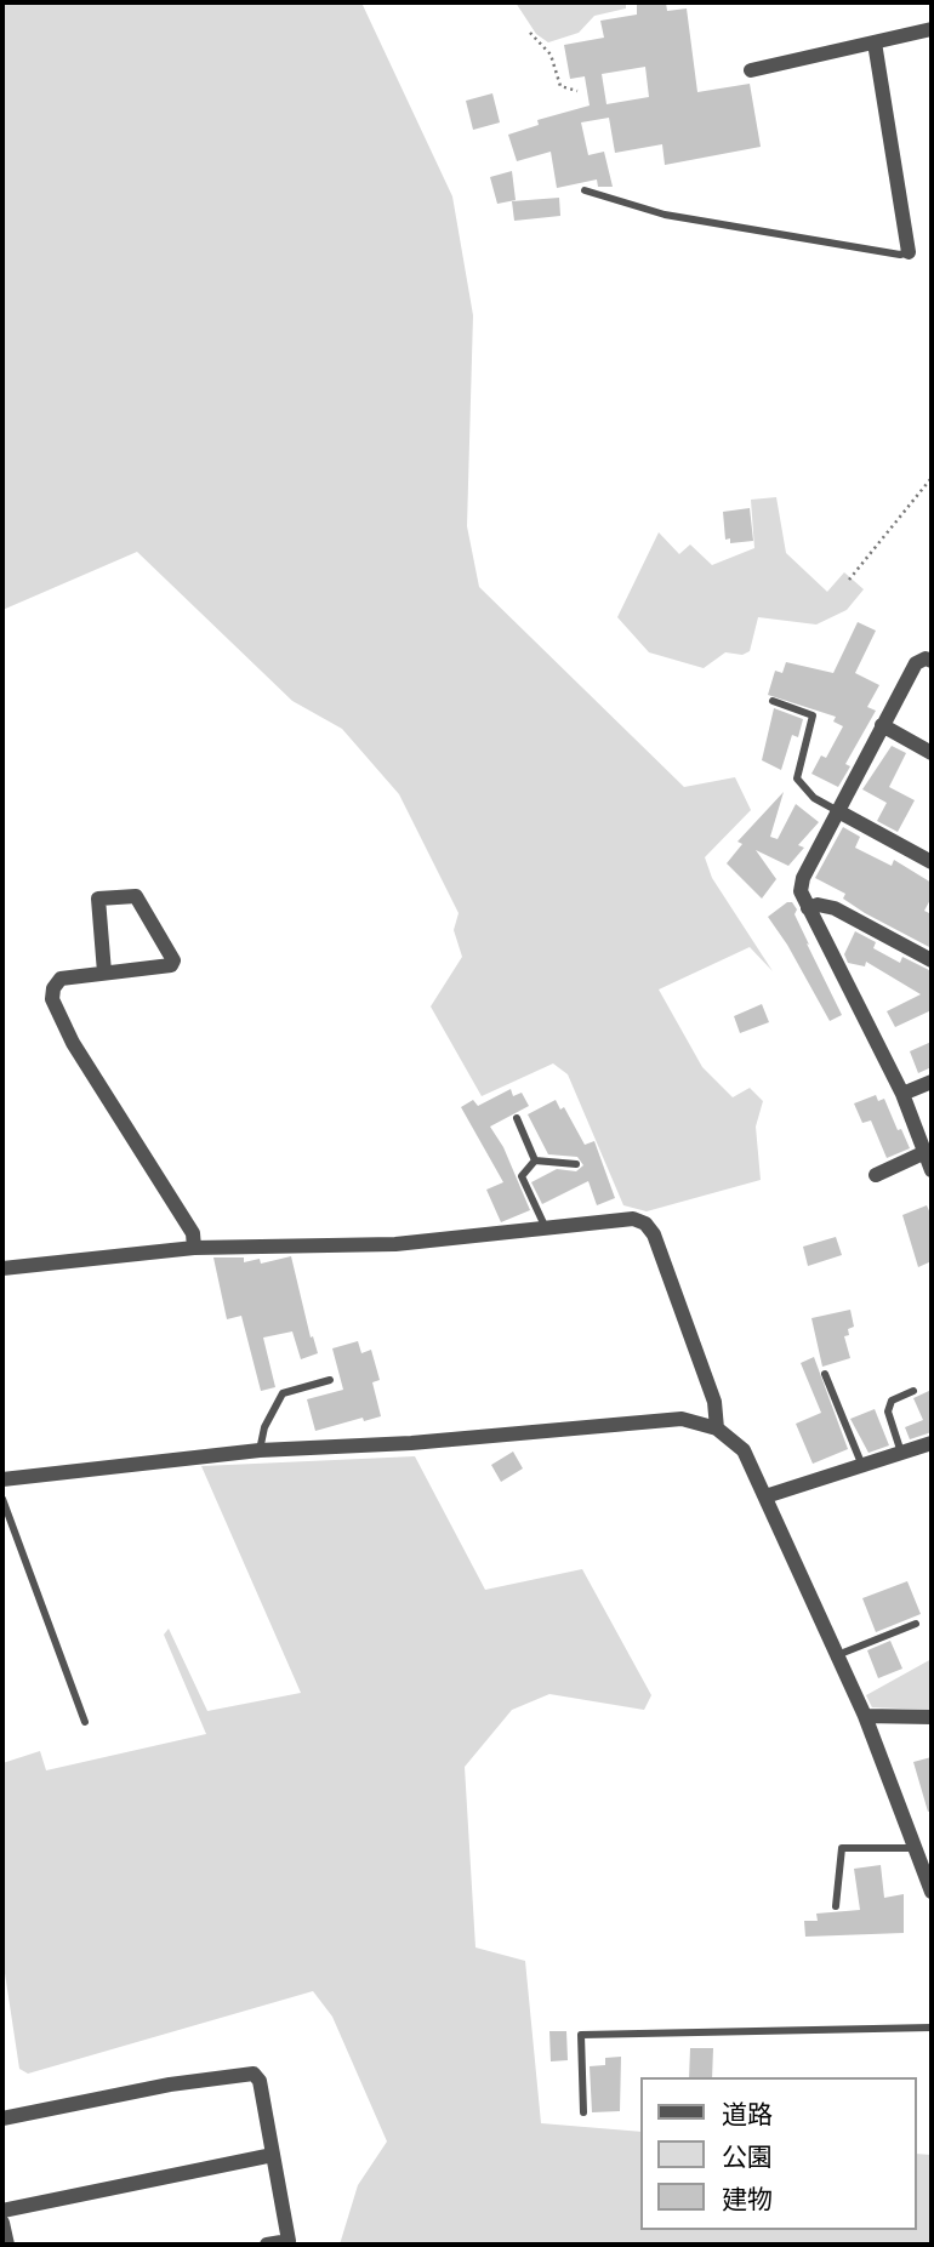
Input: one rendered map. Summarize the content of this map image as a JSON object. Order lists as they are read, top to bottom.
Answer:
{
  "legend": ["道路", "公園", "建物"]
}
